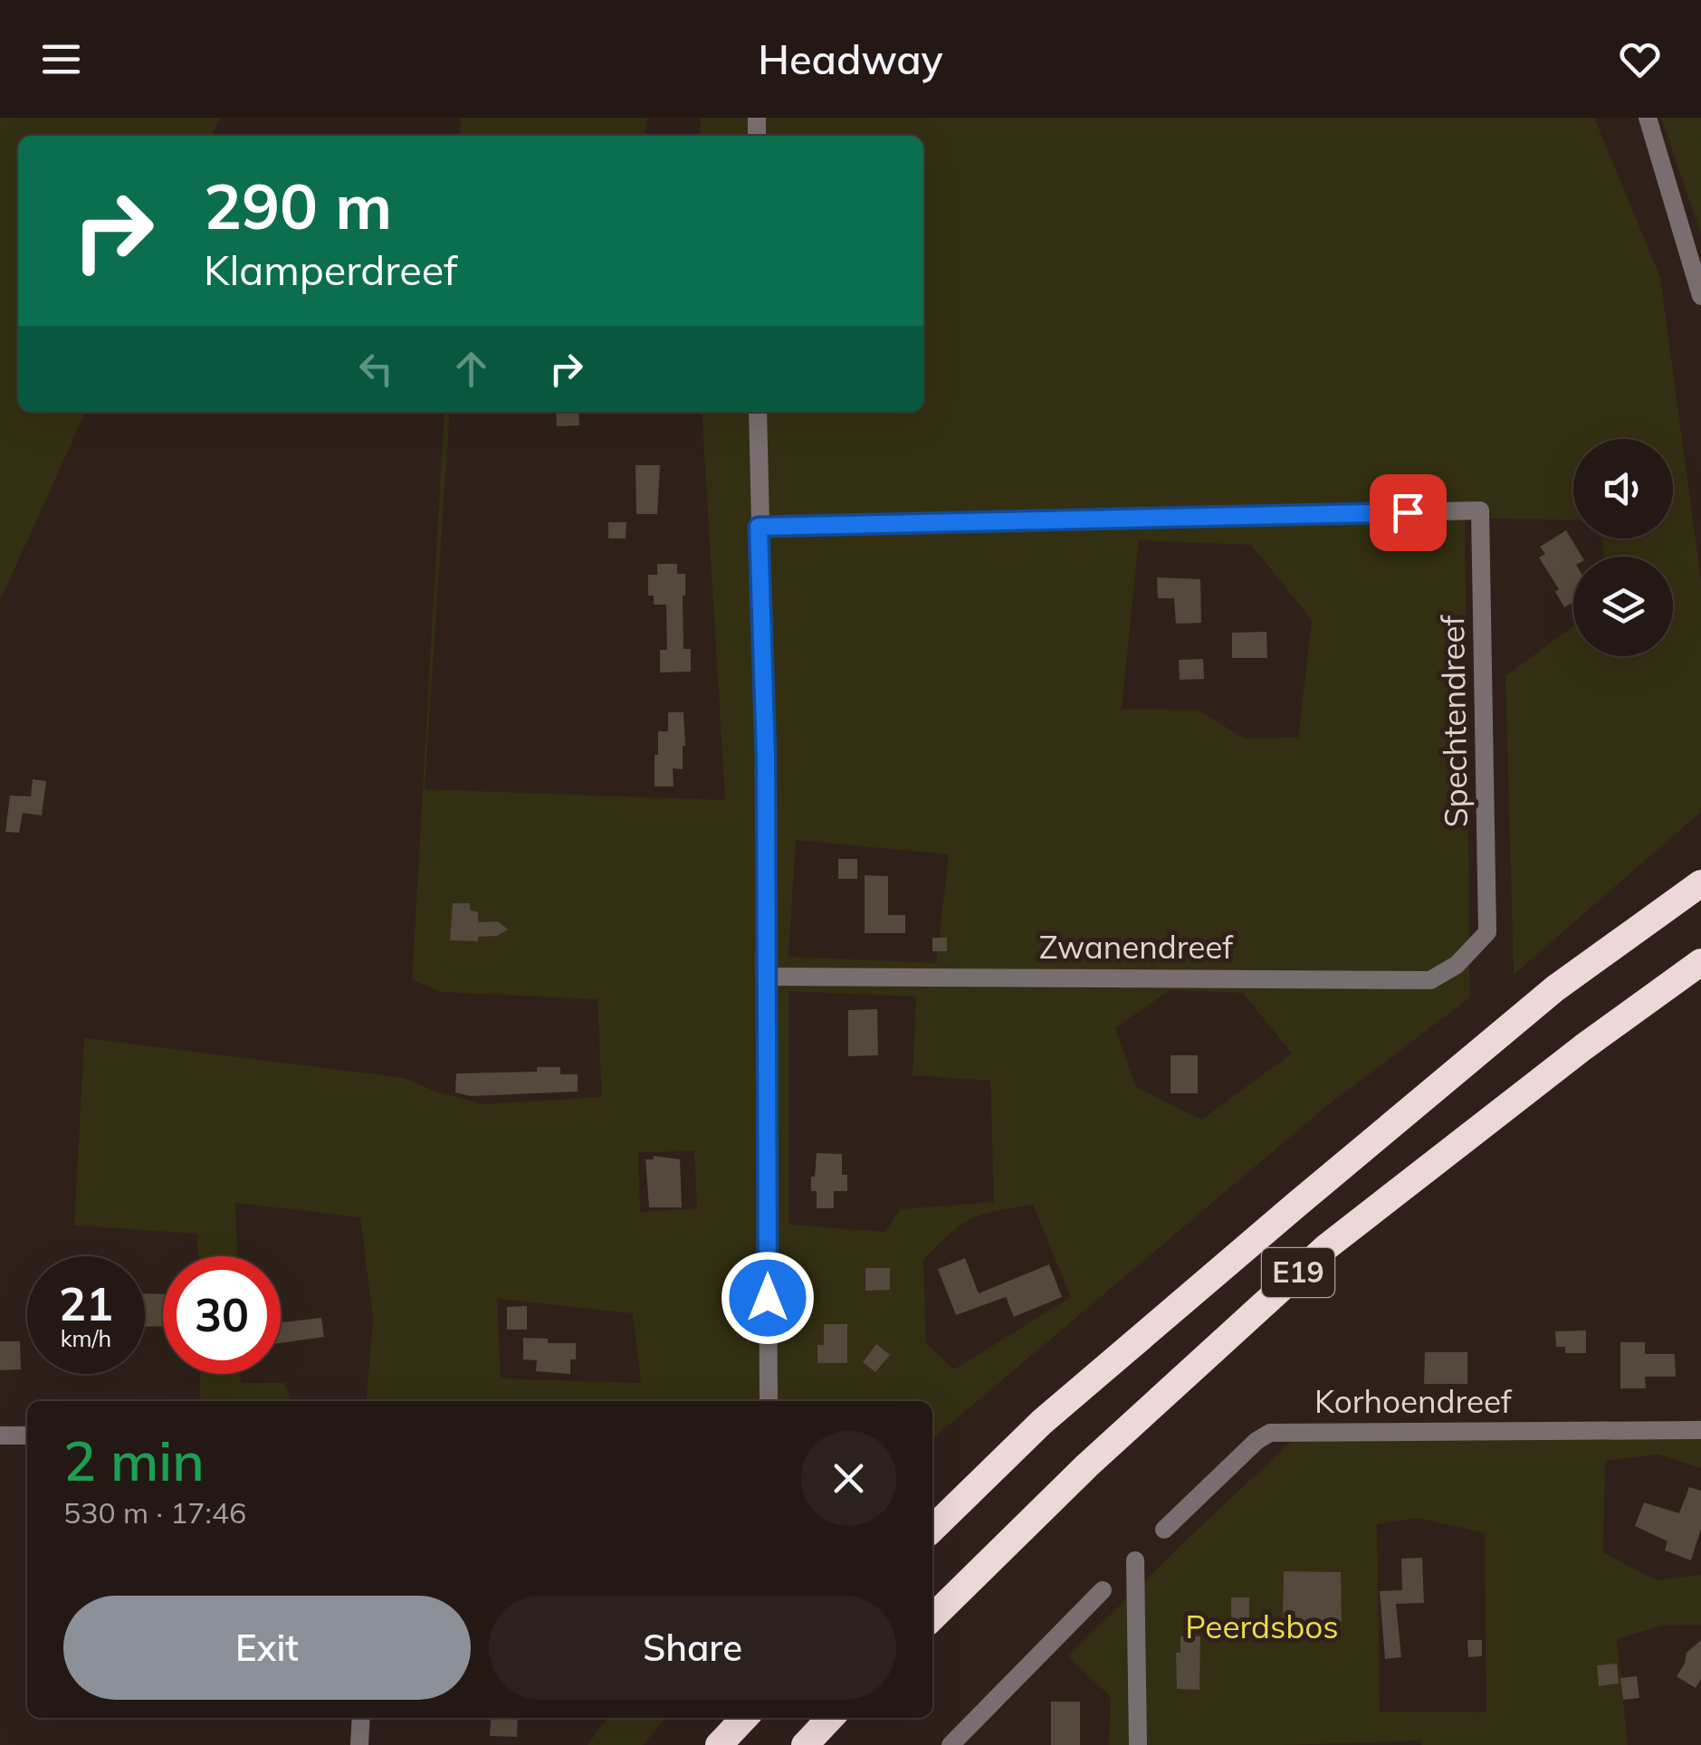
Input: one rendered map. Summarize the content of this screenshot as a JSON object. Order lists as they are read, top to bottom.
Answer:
{
  "streets": {
    "highway": ["E19"],
    "street": ["Spechtendreef", "Zwanendreef", "Korhoendreef"]
  },
  "crossings": [
    ["Spechtendreef", "Zwanendreef"]
  ],
  "parks": ["Peerdsbos"],
  "page": {
    "header": "Headway",
    "turn": ["290 m", "Klamperdreef"],
    "speed": "21 km/h",
    "limit": "30",
    "heading": ["2 min", "530 m · 17:46"],
    "buttons": ["Exit", "Share"]
  }
}
